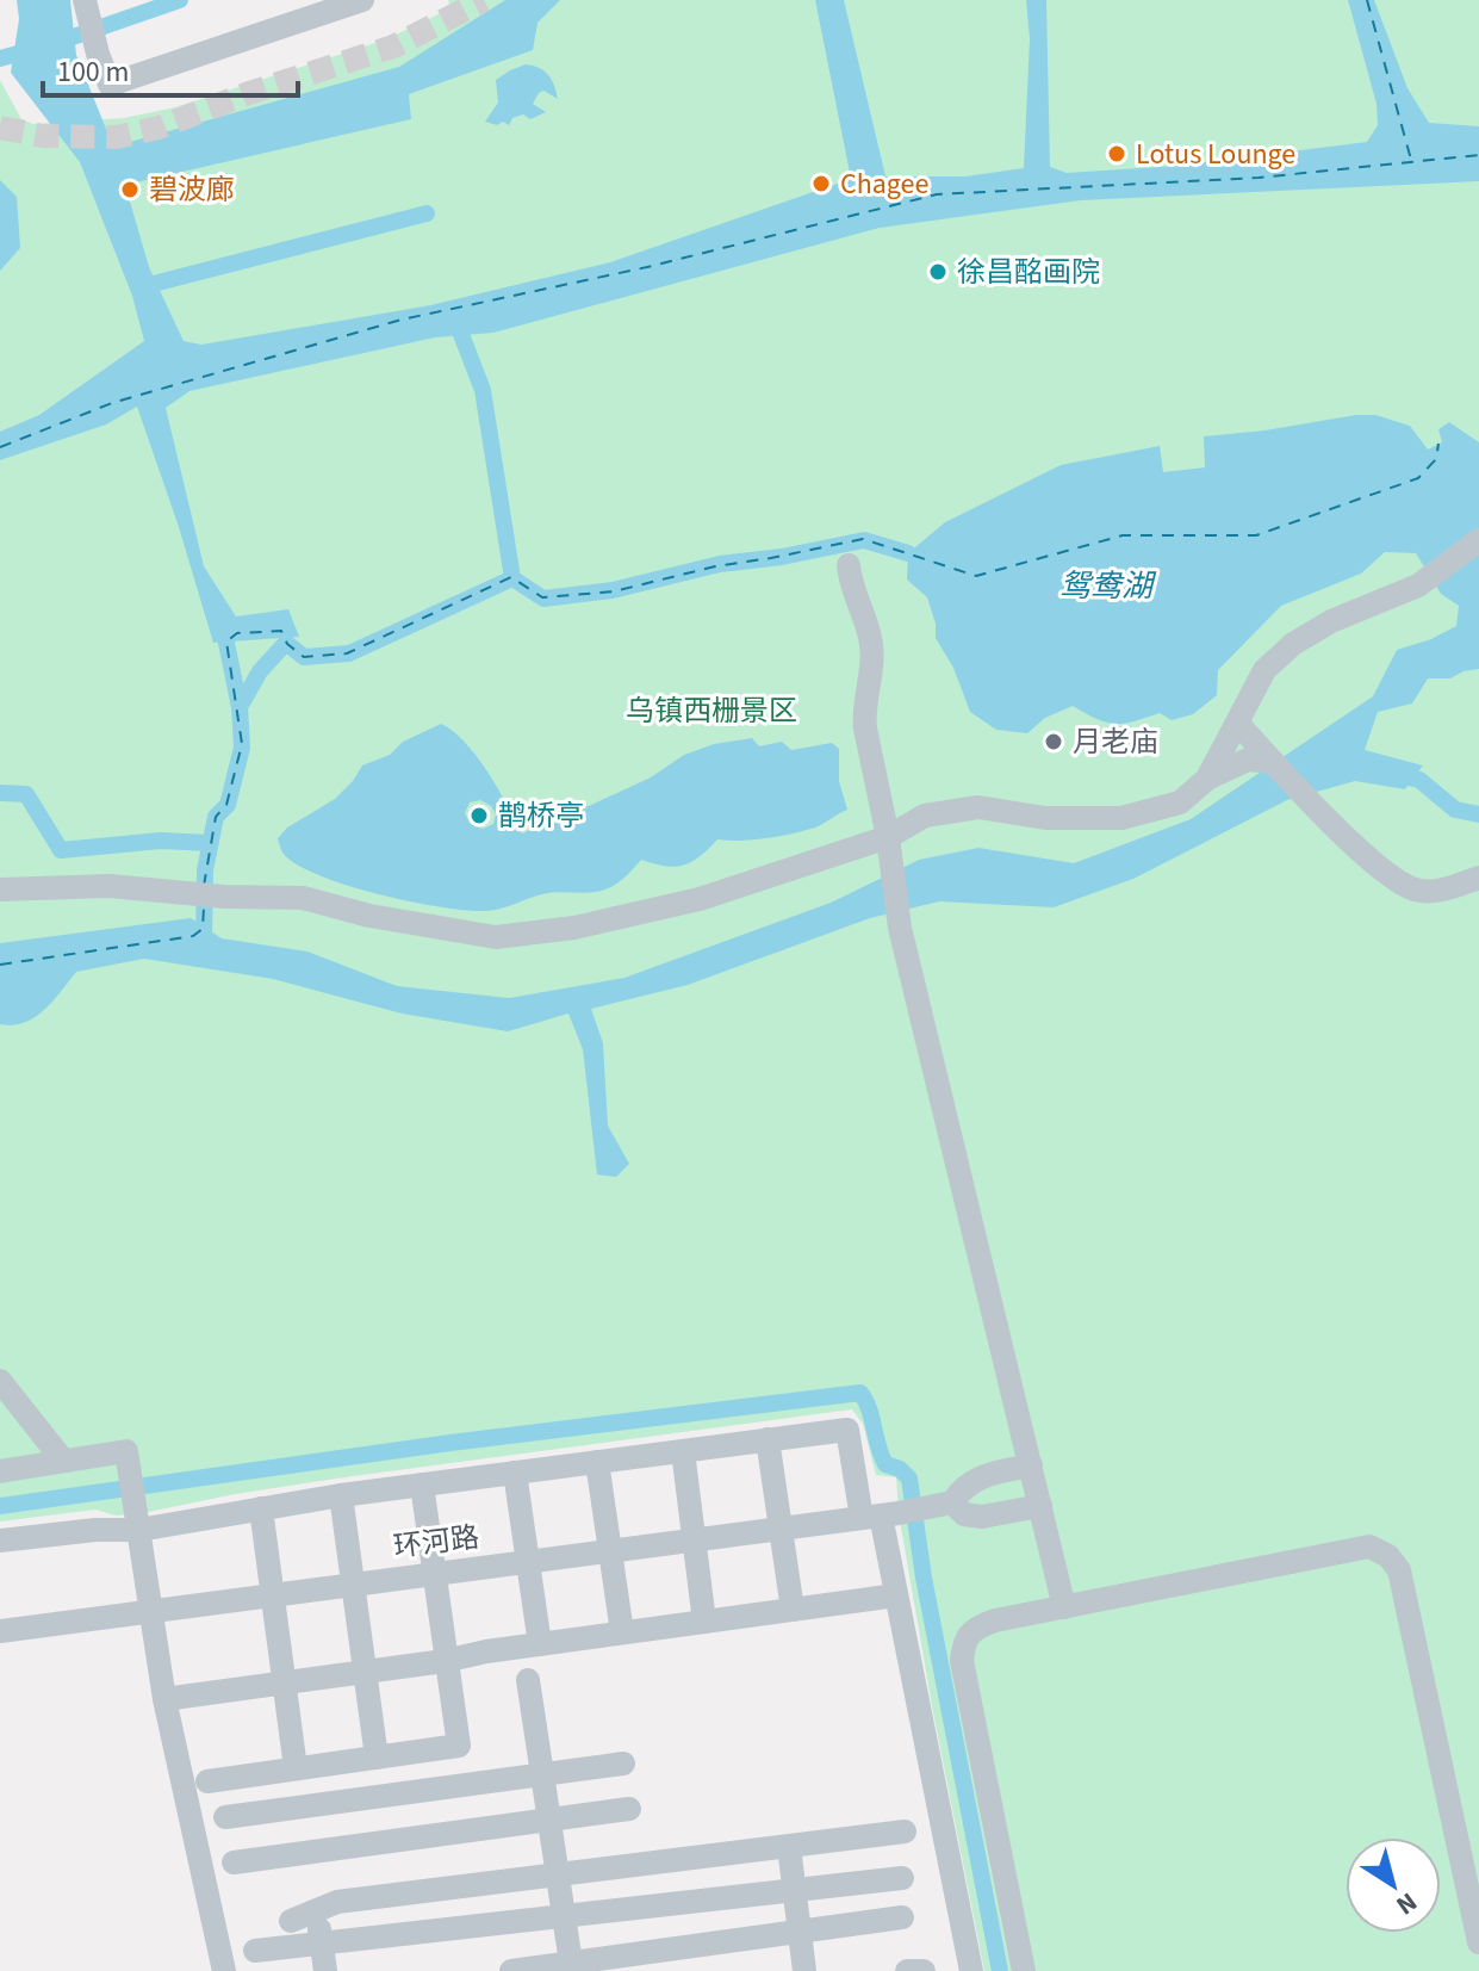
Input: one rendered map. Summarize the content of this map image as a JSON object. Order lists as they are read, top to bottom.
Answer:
{
  "streets": {
    "street": ["环河路"]
  },
  "water": ["鸳鸯湖"],
  "parks": ["乌镇西栅景区"],
  "places": [
    "Lotus Lounge",
    "Chagee",
    "碧波廊",
    "徐昌酩画院",
    "月老庙",
    "鹊桥亭"
  ],
  "scale_bar": "100 m",
  "north": "bottom right"
}
